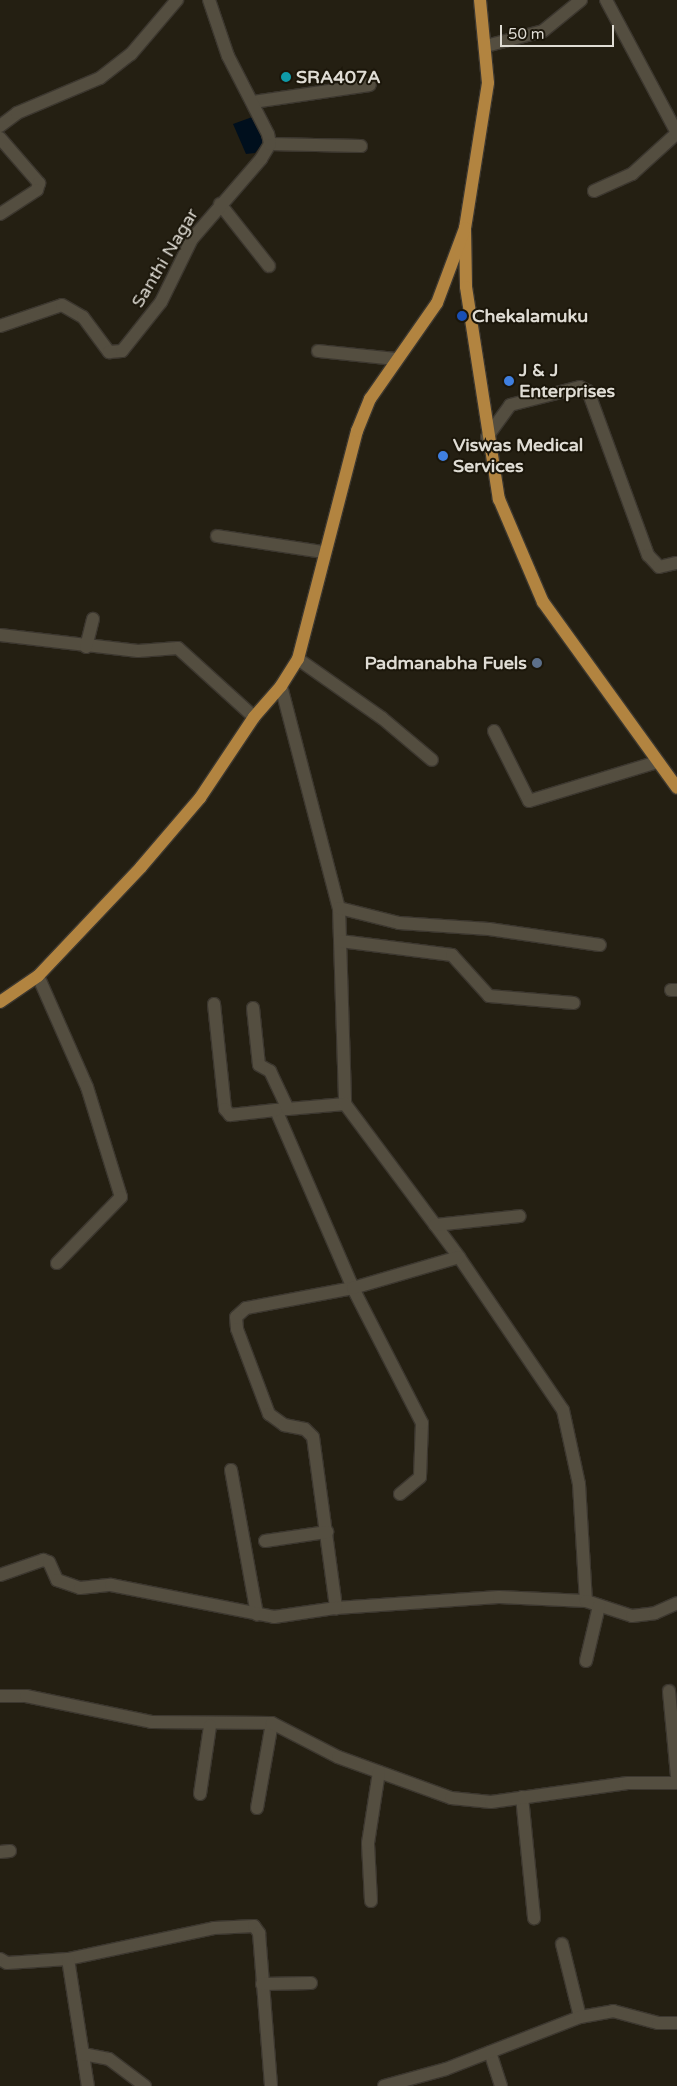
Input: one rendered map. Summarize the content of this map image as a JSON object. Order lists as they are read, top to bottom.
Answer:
{
  "streets": {
    "street": ["Santhi Nagar"]
  },
  "places": [
    "SRA407A",
    "Chekalamuku",
    "J & J Enterprises",
    "Viswas Medical Services",
    "Padmanabha Fuels"
  ],
  "scale_bar": "50 m"
}
